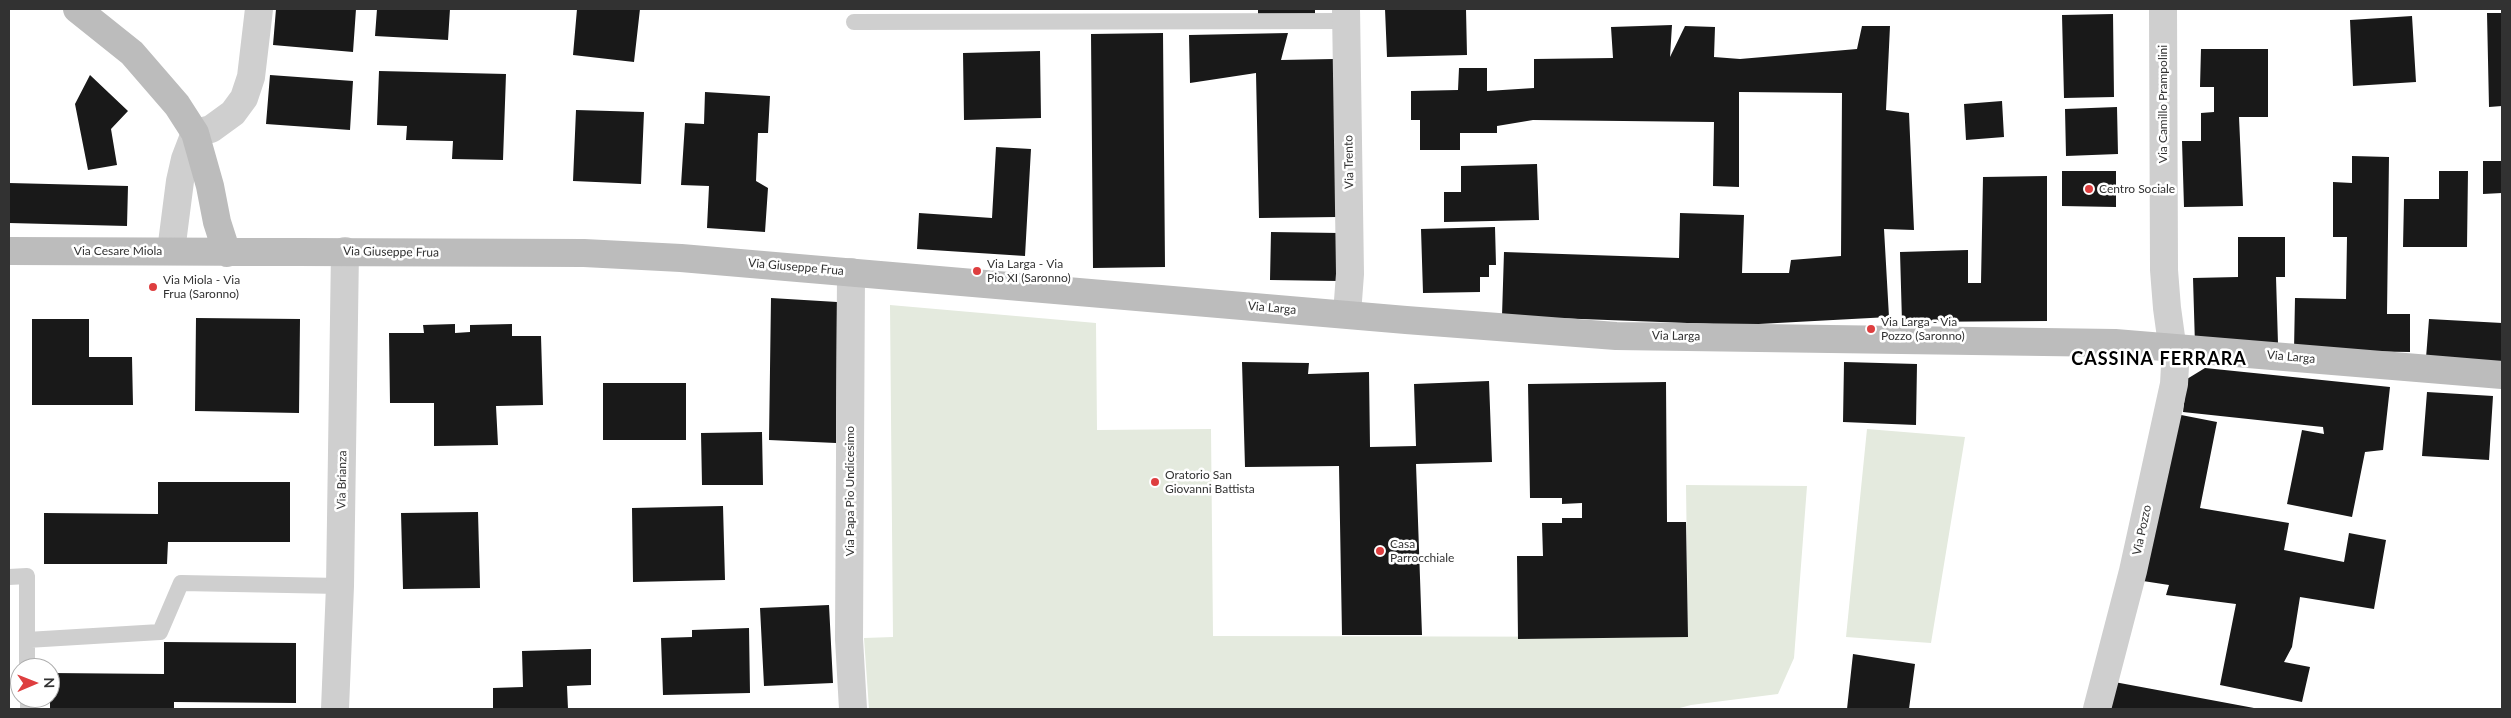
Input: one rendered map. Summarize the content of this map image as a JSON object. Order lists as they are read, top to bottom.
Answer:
{
  "streets": {
    "street": [
      "Via Camillo Prampolini",
      "Via Trento",
      "Via Cesare Miola",
      "Via Giuseppe Frua",
      "Via Larga",
      "Via Brianza",
      "Via Papa Pio Undicesimo",
      "Via Pozzo"
    ]
  },
  "crossings": [
    ["Via Camillo Prampolini", "Via Larga"],
    ["Via Camillo Prampolini", "Via Pozzo"],
    ["Via Trento", "Via Larga"],
    ["Via Cesare Miola", "Via Giuseppe Frua"],
    ["Via Giuseppe Frua", "Via Larga"],
    ["Via Giuseppe Frua", "Via Brianza"],
    ["Via Giuseppe Frua", "Via Papa Pio Undicesimo"],
    ["Via Larga", "Via Papa Pio Undicesimo"],
    ["Via Larga", "Via Pozzo"]
  ],
  "districts": ["CASSINA FERRARA"],
  "places": [
    "Centro Sociale",
    "Via Larga - Via Pio XI (Saronno)",
    "Via Miola - Via Frua (Saronno)",
    "Via Larga - Via Pozzo (Saronno)",
    "Oratorio San Giovanni Battista",
    "Casa Parrocchiale"
  ],
  "north": "right"
}
